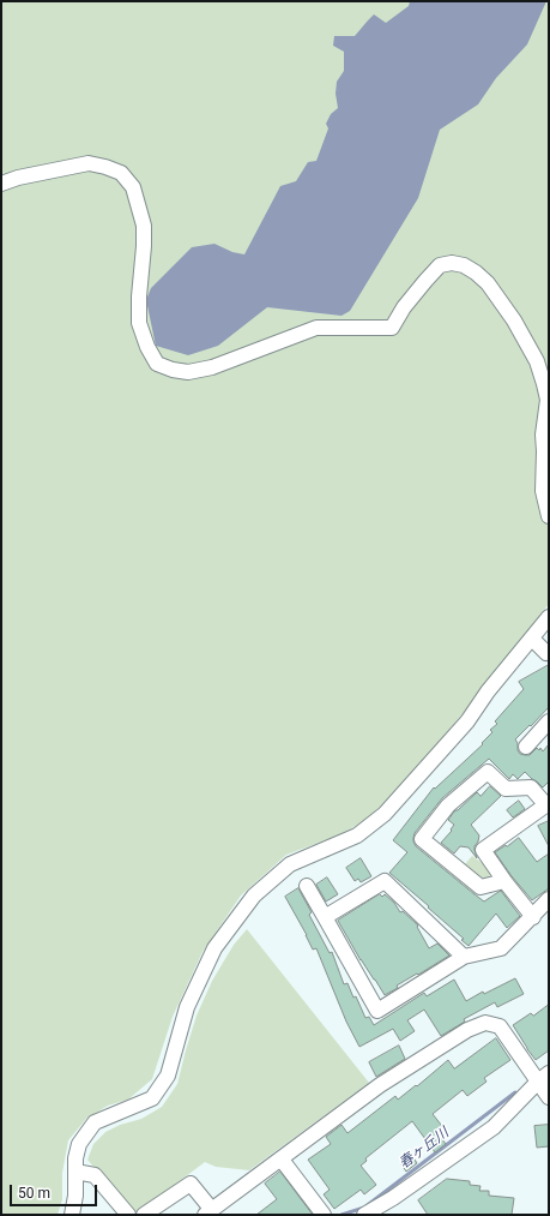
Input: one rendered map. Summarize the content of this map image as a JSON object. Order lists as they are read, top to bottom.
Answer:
{
  "water": ["春ヶ丘川"],
  "scale_bar": "50 m"
}
